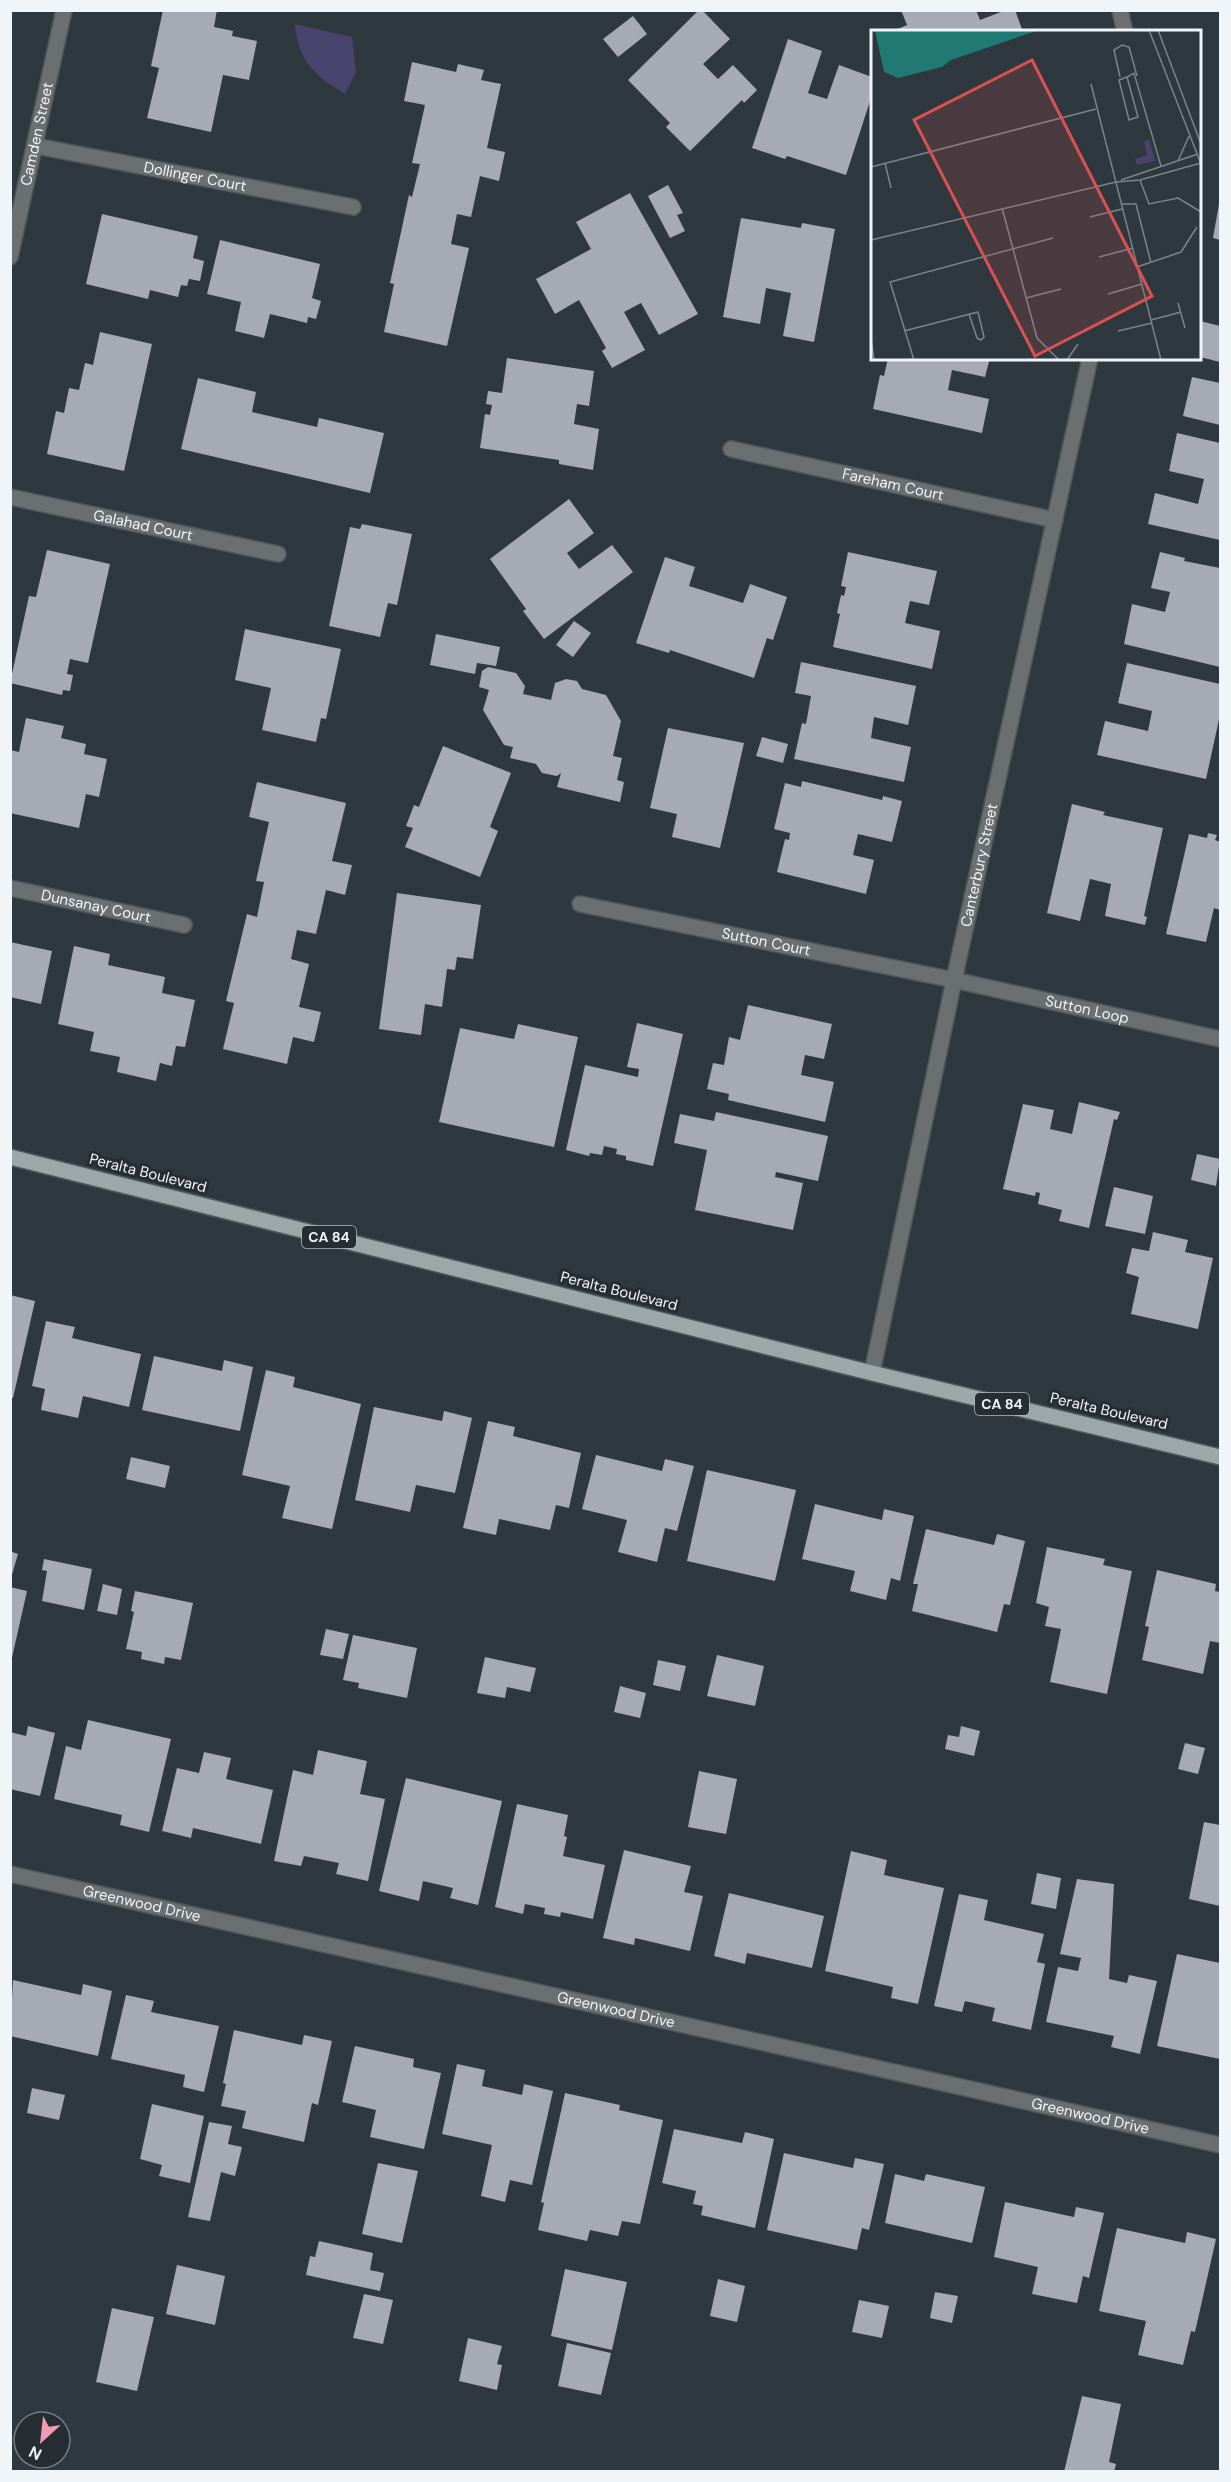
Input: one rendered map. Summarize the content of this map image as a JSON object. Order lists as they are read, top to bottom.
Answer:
{
  "streets": {
    "main road": ["Peralta Boulevard", "CA 84"],
    "street": [
      "Camden Street",
      "Dollinger Court",
      "Fareham Court",
      "Galahad Court",
      "Canterbury Street",
      "Dunsanay Court",
      "Sutton Court",
      "Sutton Loop",
      "Greenwood Drive"
    ]
  },
  "crossings": [
    ["Camden Street", "Dollinger Court"],
    ["Fareham Court", "Canterbury Street"],
    ["Canterbury Street", "Sutton Court"],
    ["Canterbury Street", "Sutton Loop"],
    ["Canterbury Street", "Peralta Boulevard"],
    ["Sutton Court", "Sutton Loop"]
  ],
  "north": "bottom left"
}
